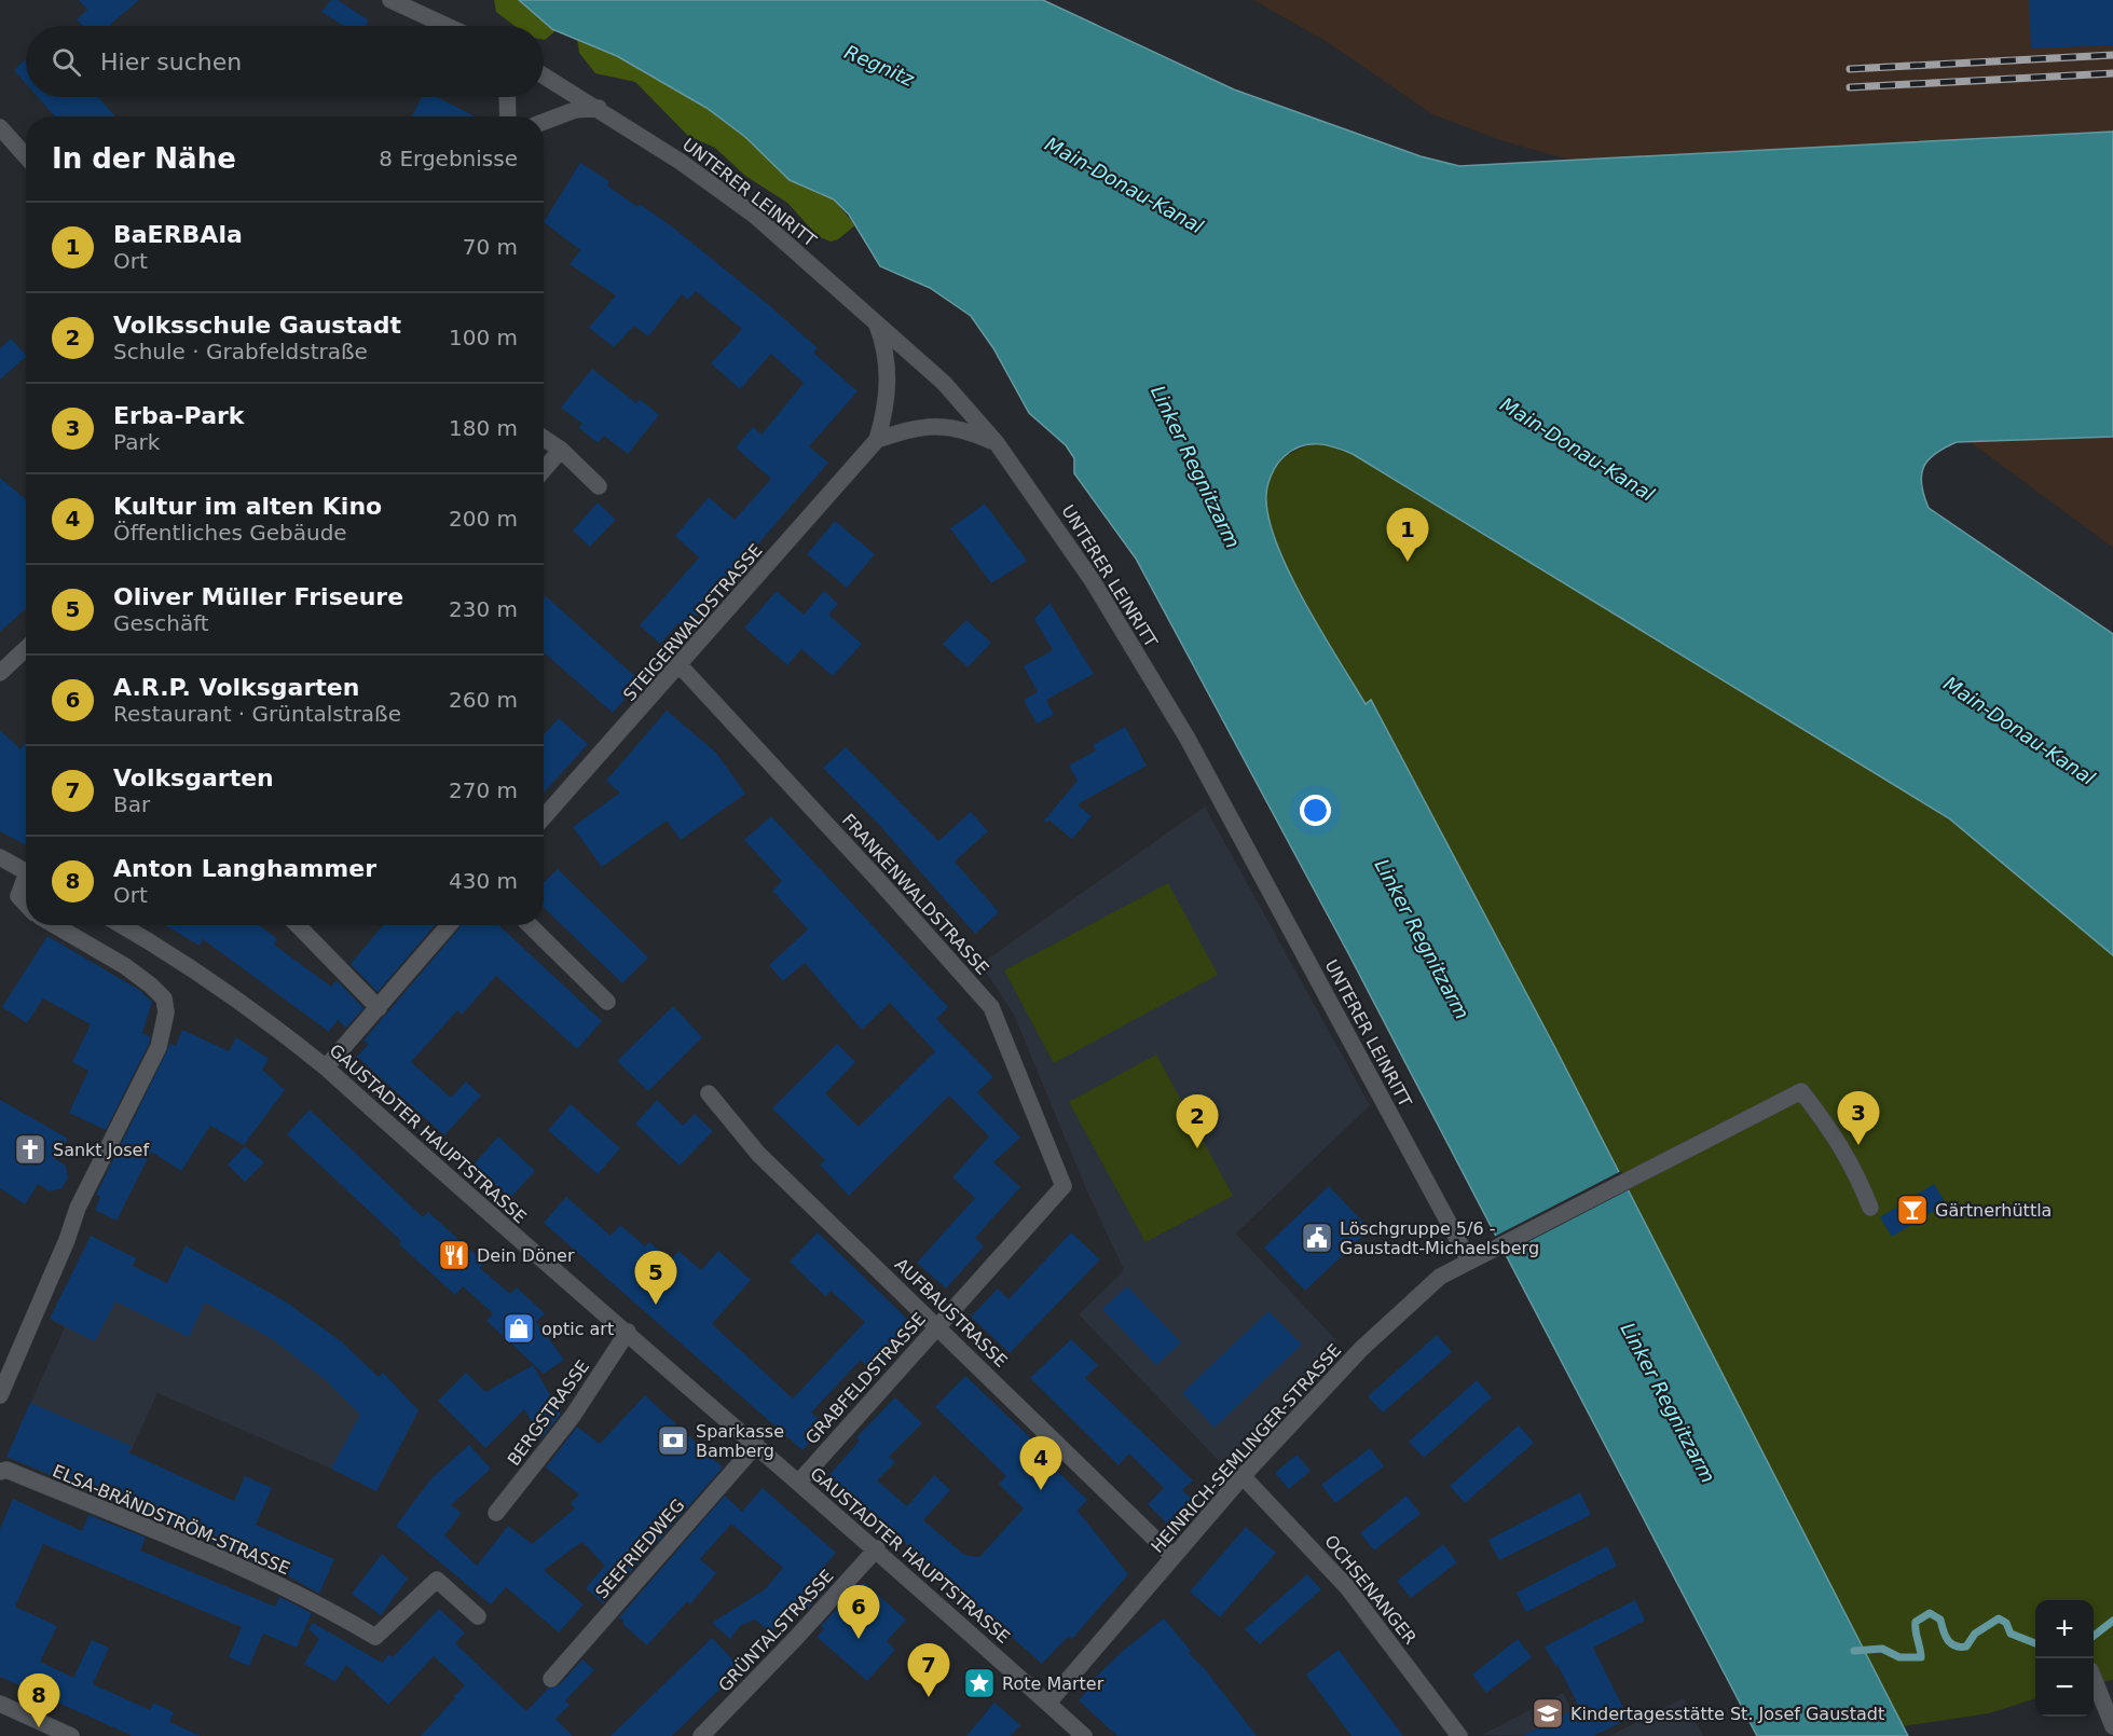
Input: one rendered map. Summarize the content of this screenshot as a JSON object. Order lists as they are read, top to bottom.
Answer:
{
  "streets": {
    "street": [
      "UNTERER LEINRITT",
      "STEIGERWALDSTRASSE",
      "FRANKENWALDSTRASSE",
      "GAUSTADTER HAUPTSTRASSE",
      "AUFBAUSTRASSE",
      "GRABFELDSTRASSE",
      "BERGSTRASSE",
      "HEINRICH-SEMLINGER-STRASSE",
      "ELSA-BRÄNDSTRÖM-STRASSE",
      "SEEFRIEDWEG",
      "OCHSENANGER",
      "GRÜNTALSTRASSE"
    ]
  },
  "crossings": [
    ["UNTERER LEINRITT", "STEIGERWALDSTRASSE"],
    ["UNTERER LEINRITT", "HEINRICH-SEMLINGER-STRASSE"],
    ["STEIGERWALDSTRASSE", "FRANKENWALDSTRASSE"],
    ["FRANKENWALDSTRASSE", "GRABFELDSTRASSE"],
    ["GAUSTADTER HAUPTSTRASSE", "GRABFELDSTRASSE"],
    ["GAUSTADTER HAUPTSTRASSE", "BERGSTRASSE"],
    ["GAUSTADTER HAUPTSTRASSE", "HEINRICH-SEMLINGER-STRASSE"],
    ["GAUSTADTER HAUPTSTRASSE", "SEEFRIEDWEG"],
    ["GAUSTADTER HAUPTSTRASSE", "GRÜNTALSTRASSE"],
    ["AUFBAUSTRASSE", "GRABFELDSTRASSE"],
    ["AUFBAUSTRASSE", "HEINRICH-SEMLINGER-STRASSE"],
    ["HEINRICH-SEMLINGER-STRASSE", "OCHSENANGER"]
  ],
  "water": ["Regnitz", "Main-Donau-Kanal", "Linker Regnitzarm"],
  "places": {
    "church": ["Sankt Josef"],
    "bar": ["Gärtnerhüttla"],
    "public building": ["Löschgruppe 5/6 - Gaustadt-Michaelsberg"],
    "restaurant": ["Dein Döner"],
    "shop": ["optic art"],
    "bank": ["Sparkasse Bamberg"],
    "place": ["Rote Marter"],
    "school or university": ["Kindertagesstätte St. Josef Gaustadt"]
  },
  "page": {
    "search": "Hier suchen",
    "heading": ["In der Nähe", "8 Ergebnisse"],
    "list": [
      {
        "mark": "1",
        "name": "BaERBAla",
        "note": "Ort",
        "value": "70 m"
      },
      {
        "mark": "2",
        "name": "Volksschule Gaustadt",
        "note": "Schule · Grabfeldstraße",
        "value": "100 m"
      },
      {
        "mark": "3",
        "name": "Erba-Park",
        "note": "Park",
        "value": "180 m"
      },
      {
        "mark": "4",
        "name": "Kultur im alten Kino",
        "note": "Öffentliches Gebäude",
        "value": "200 m"
      },
      {
        "mark": "5",
        "name": "Oliver Müller Friseure",
        "note": "Geschäft",
        "value": "230 m"
      },
      {
        "mark": "6",
        "name": "A.R.P. Volksgarten",
        "note": "Restaurant · Grüntalstraße",
        "value": "260 m"
      },
      {
        "mark": "7",
        "name": "Volksgarten",
        "note": "Bar",
        "value": "270 m"
      },
      {
        "mark": "8",
        "name": "Anton Langhammer",
        "note": "Ort",
        "value": "430 m"
      }
    ],
    "pins": [
      "1",
      "3",
      "2",
      "5",
      "4",
      "6",
      "7",
      "8"
    ],
    "map_buttons": ["+", "−"]
  }
}
